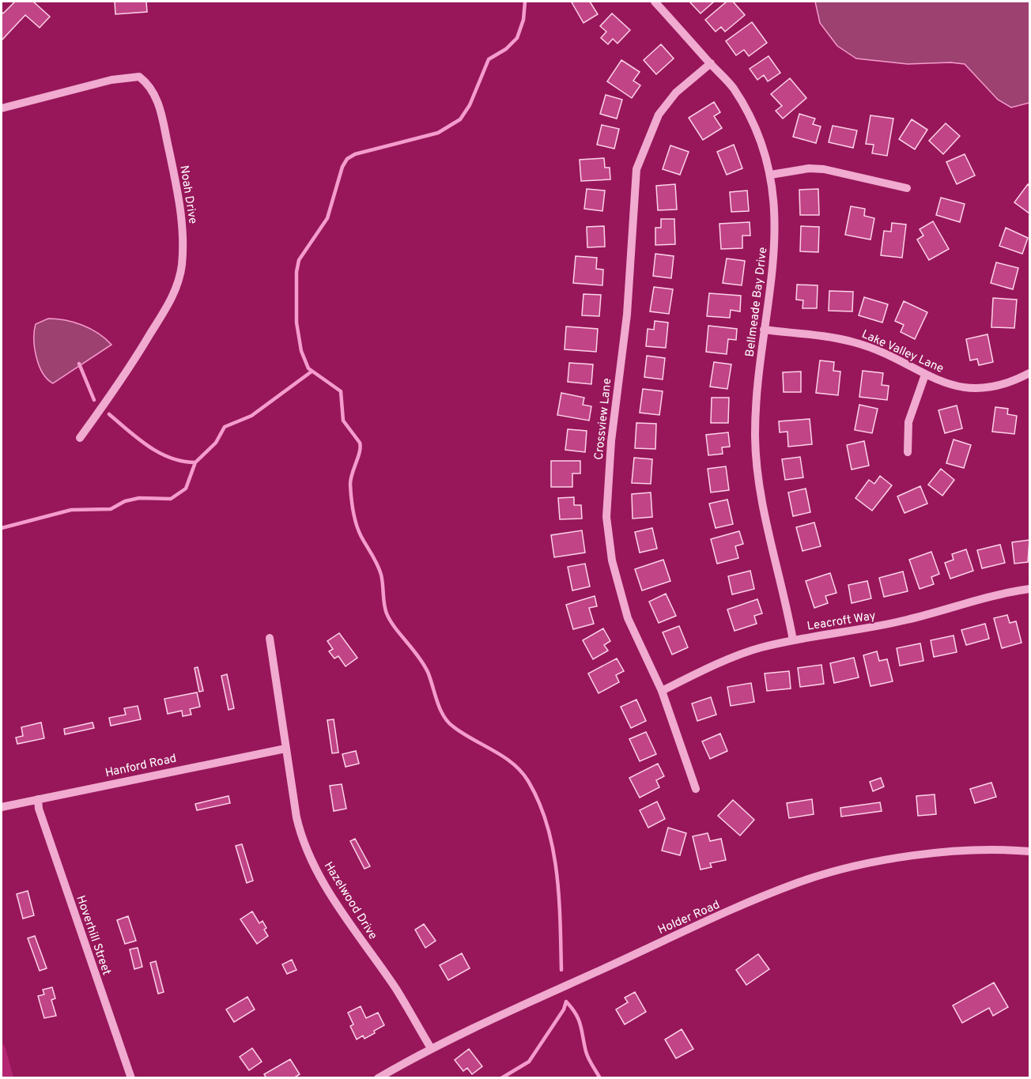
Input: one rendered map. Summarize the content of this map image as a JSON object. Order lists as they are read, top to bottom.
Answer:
{
  "streets": {
    "street": [
      "Noah Drive",
      "Bellmeade Bay Drive",
      "Lake Valley Lane",
      "Crossview Lane",
      "Leacroft Way",
      "Hanford Road",
      "Hazelwood Drive",
      "Holder Road",
      "Hoverhill Street"
    ]
  },
  "crossings": [
    ["Bellmeade Bay Drive", "Lake Valley Lane"],
    ["Bellmeade Bay Drive", "Crossview Lane"],
    ["Bellmeade Bay Drive", "Leacroft Way"],
    ["Crossview Lane", "Leacroft Way"],
    ["Hanford Road", "Hazelwood Drive"],
    ["Hanford Road", "Hoverhill Street"],
    ["Hazelwood Drive", "Holder Road"]
  ]
}
